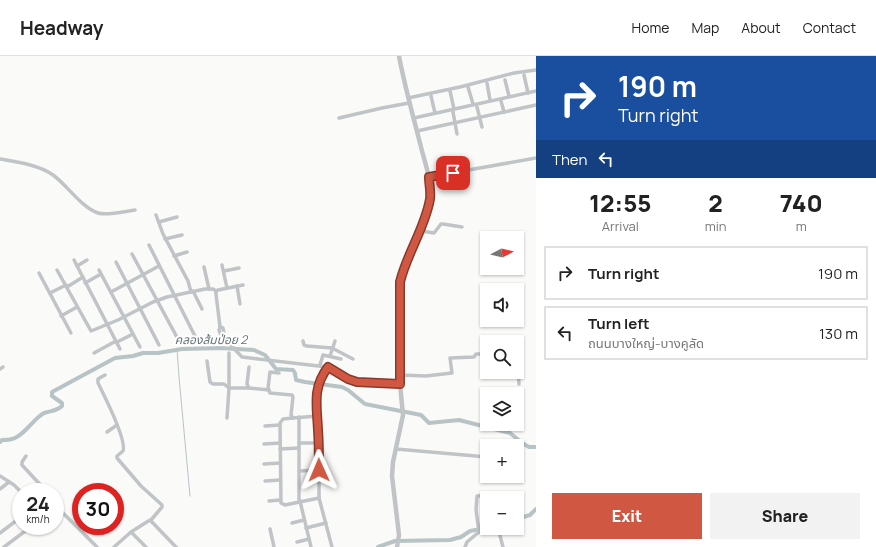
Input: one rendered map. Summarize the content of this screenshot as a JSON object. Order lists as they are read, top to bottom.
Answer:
{
  "water": ["คลองส้มป่อย 2"],
  "north": "right",
  "page": {
    "header": "Headway",
    "nav": [
      "Home",
      "Map",
      "About",
      "Contact"
    ],
    "turn": ["190 m", "Turn right"],
    "then": "Then",
    "eta": [
      "12:55",
      "Arrival",
      "2",
      "min",
      "740",
      "m"
    ],
    "map_buttons": ["+", "−"],
    "list": [
      {
        "name": "Turn right",
        "value": "190 m"
      },
      {
        "name": "Turn left",
        "note": "ถนนบางใหญ่-บางคูลัด",
        "value": "130 m"
      }
    ],
    "speed": "24 km/h",
    "limit": "30",
    "buttons": ["Exit", "Share"]
  }
}
